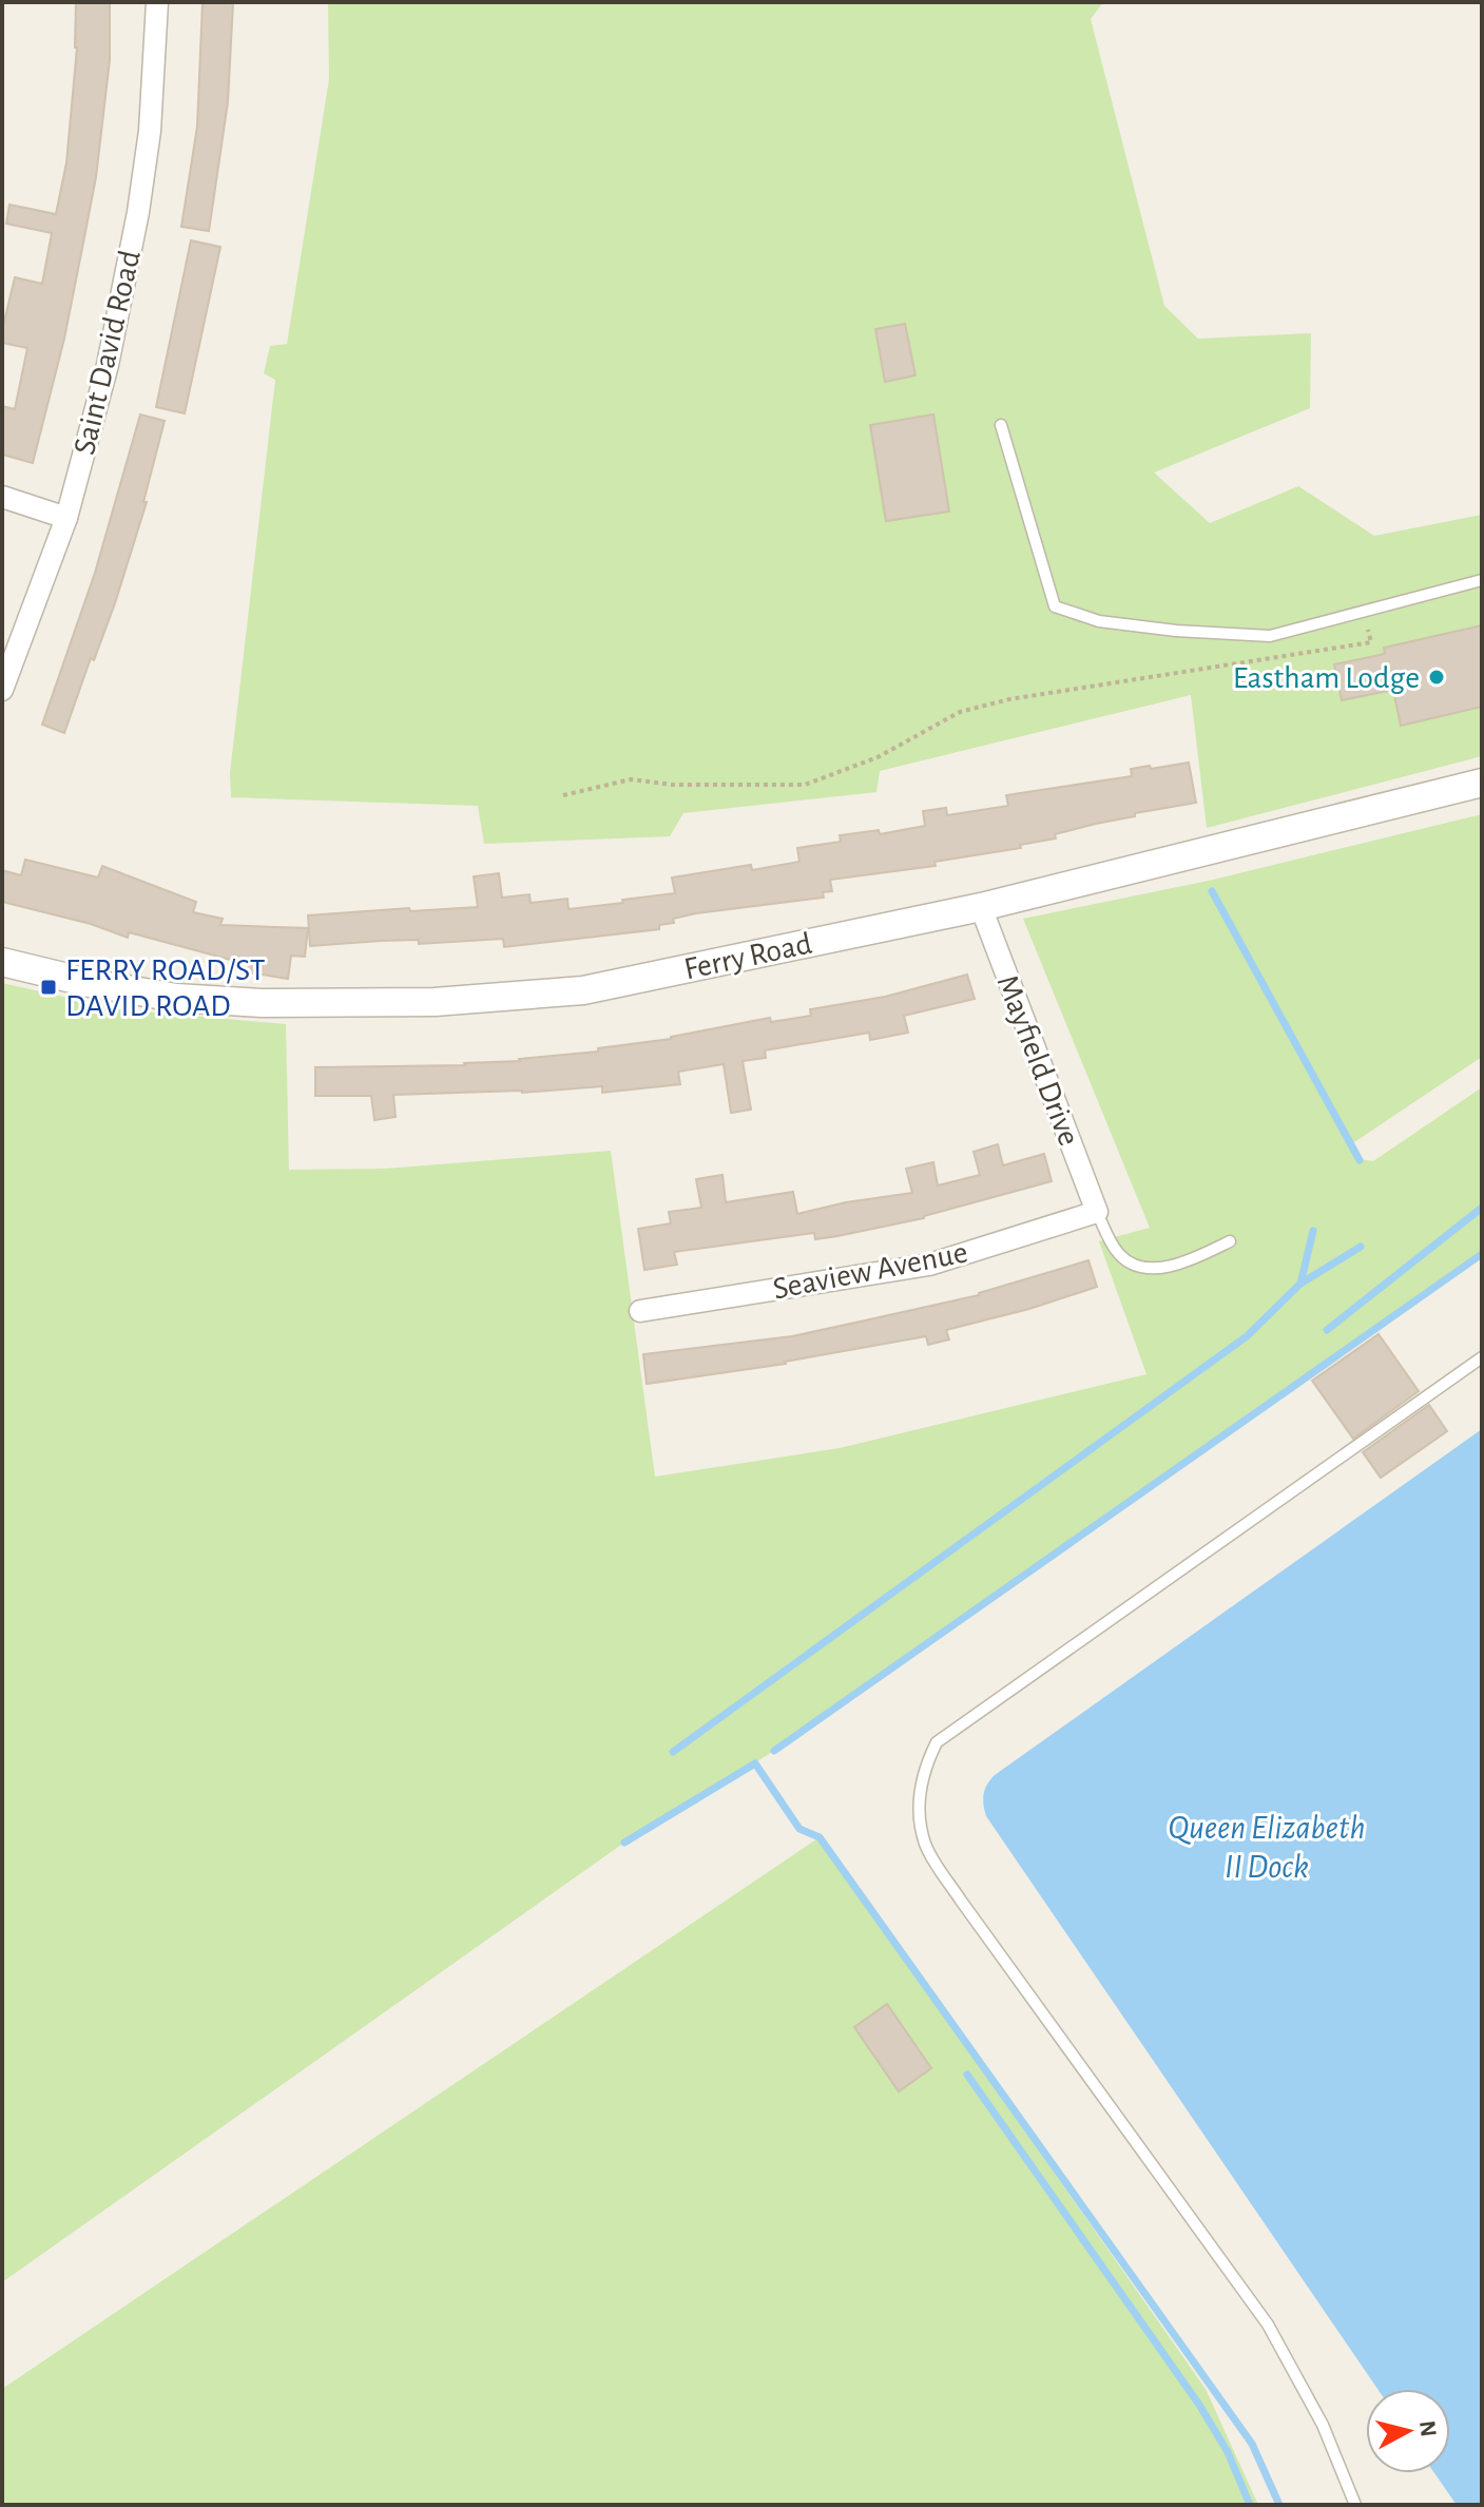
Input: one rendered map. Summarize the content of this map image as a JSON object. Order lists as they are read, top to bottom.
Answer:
{
  "streets": {
    "street": [
      "Saint David Road",
      "Ferry Road",
      "Mayfield Drive",
      "Seaview Avenue"
    ]
  },
  "crossings": [
    ["Ferry Road", "Mayfield Drive"],
    ["Mayfield Drive", "Seaview Avenue"]
  ],
  "water": ["Queen Elizabeth II Dock"],
  "places": {
    "other": ["Eastham Lodge"],
    "transit": ["FERRY ROAD/ST DAVID ROAD"]
  },
  "north": "right"
}
